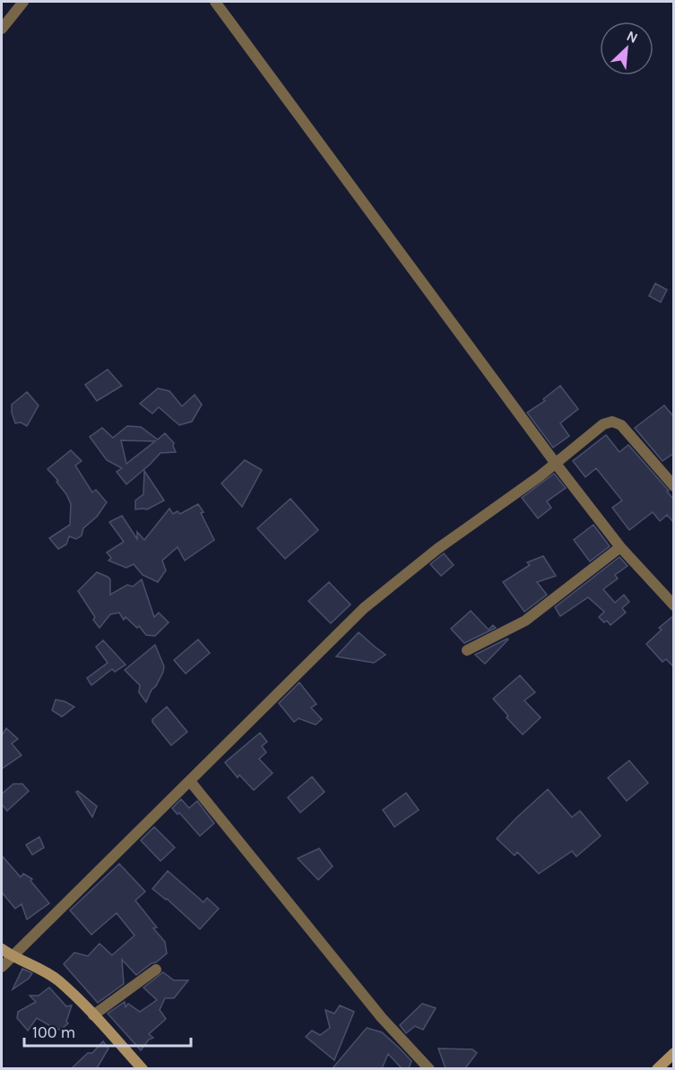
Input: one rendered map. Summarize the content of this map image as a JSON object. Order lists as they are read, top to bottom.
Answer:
{
  "scale_bar": "100 m",
  "north": "top right"
}
